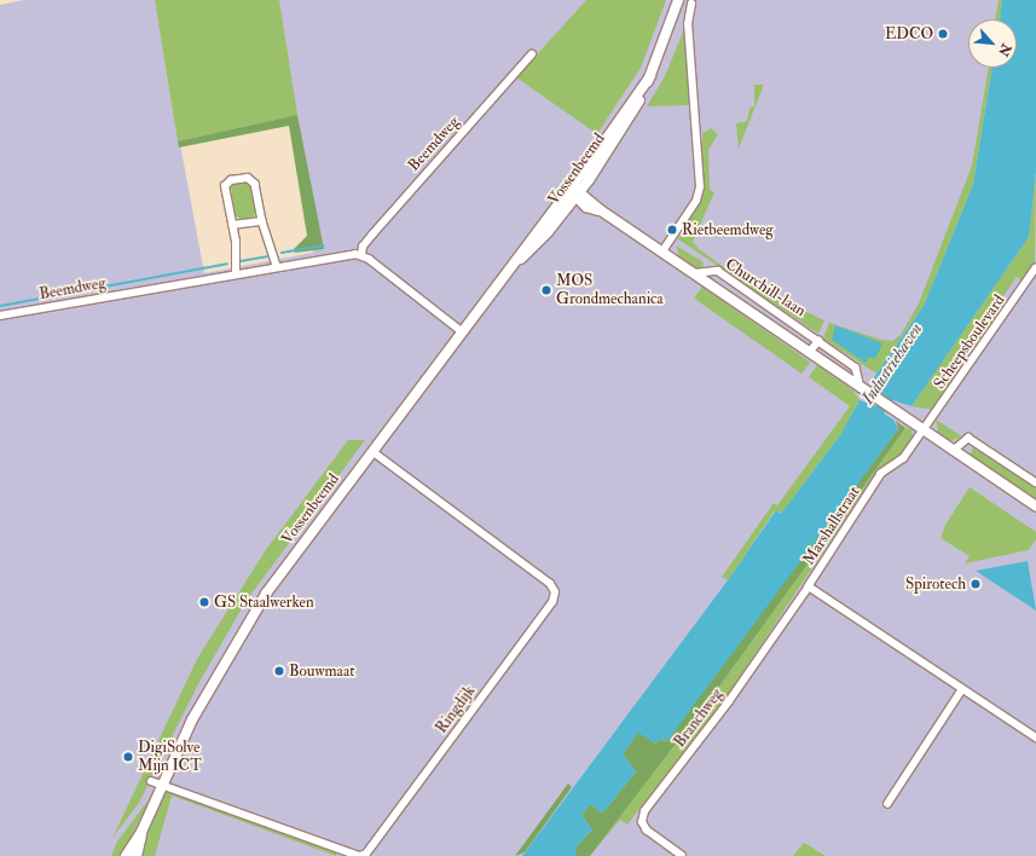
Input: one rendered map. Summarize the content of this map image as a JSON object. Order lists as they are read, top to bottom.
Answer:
{
  "streets": {
    "main road": ["Vossenbeemd", "Churchill-laan"],
    "street": [
      "Beemdweg",
      "Scheepsboulevard",
      "Marshallstraat",
      "Ringdijk",
      "Branchweg"
    ]
  },
  "crossings": [
    ["Vossenbeemd", "Churchill-laan"],
    ["Vossenbeemd", "Ringdijk"],
    ["Churchill-laan", "Scheepsboulevard"],
    ["Churchill-laan", "Marshallstraat"],
    ["Scheepsboulevard", "Marshallstraat"],
    ["Marshallstraat", "Branchweg"]
  ],
  "water": ["Industriehaven"],
  "places": [
    "EDCO",
    "Rietbeemdweg",
    "MOS Grondmechanica",
    "Spirotech",
    "GS Staalwerken",
    "Bouwmaat",
    "DigiSolve Mijn ICT"
  ],
  "north": "bottom right"
}
